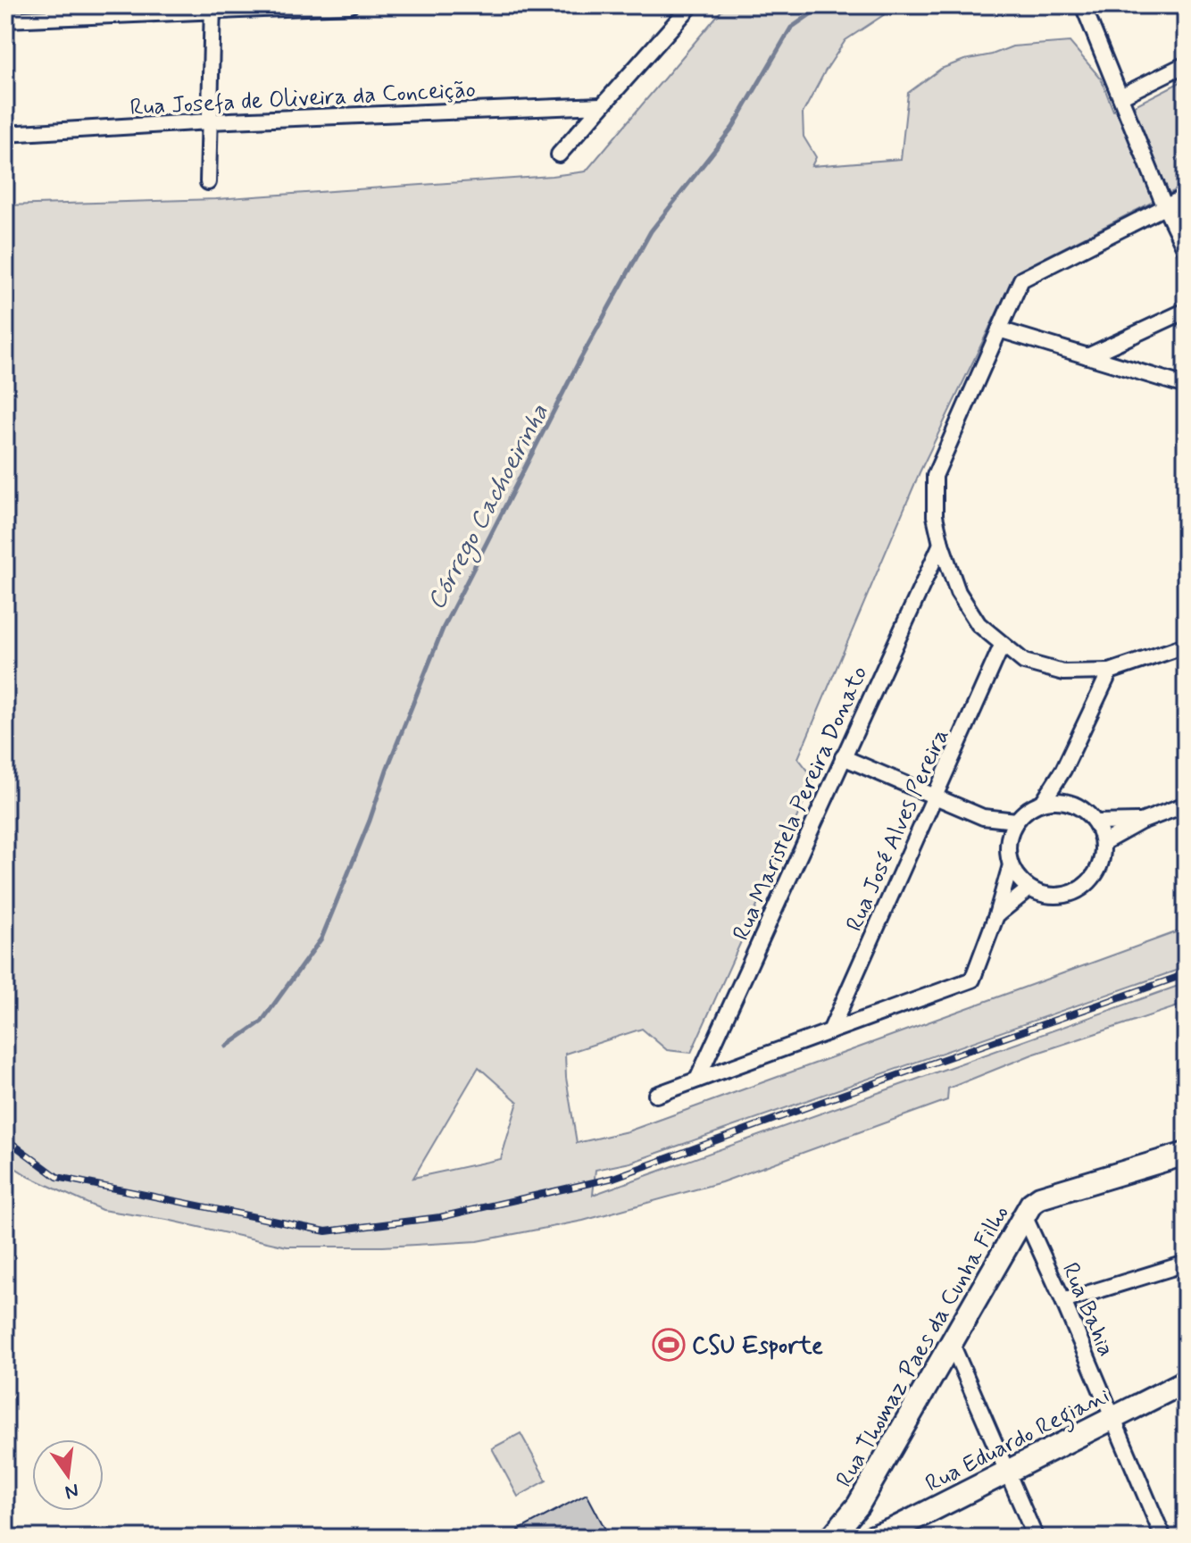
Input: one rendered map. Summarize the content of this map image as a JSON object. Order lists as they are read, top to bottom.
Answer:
{
  "streets": {
    "street": [
      "Rua Josefa de Oliveira da Conceição",
      "Rua Maristela Pereira Donato",
      "Rua José Alves Pereira",
      "Rua Bahia",
      "Rua Thomaz Paes da Cunha Filho",
      "Rua Eduardo Regiani"
    ]
  },
  "crossings": [
    ["Rua Bahia", "Rua Thomaz Paes da Cunha Filho"],
    ["Rua Bahia", "Rua Eduardo Regiani"]
  ],
  "water": ["Córrego Cachoeirinha"],
  "places": {
    "sports": ["CSU Esporte"]
  },
  "north": "bottom"
}
